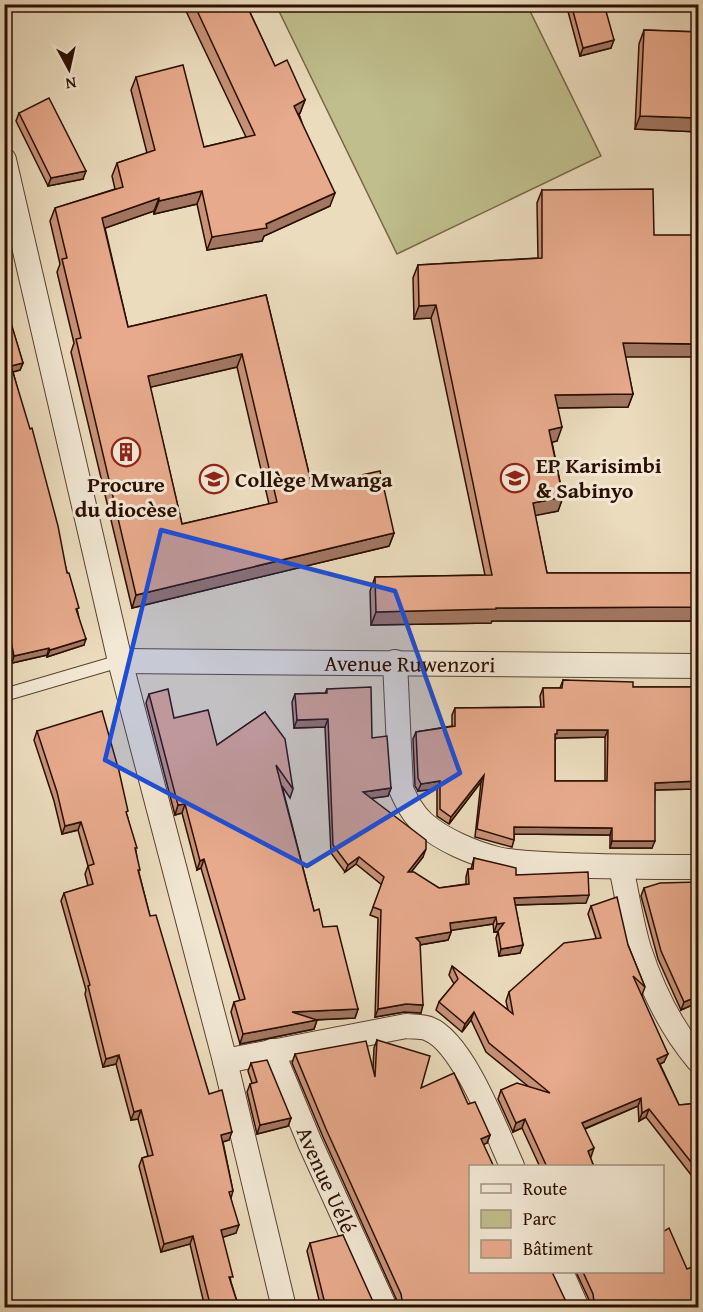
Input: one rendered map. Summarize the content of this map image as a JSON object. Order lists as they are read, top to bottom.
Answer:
{
  "streets": {
    "street": ["Avenue Ruwenzori", "Avenue Uélé"]
  },
  "places": {
    "building": ["Procure du diocèse"],
    "school or university": ["EP Karisimbi & Sabinyo", "Collège Mwanga"]
  },
  "legend": ["Route", "Parc", "Bâtiment"],
  "north": "bottom"
}
